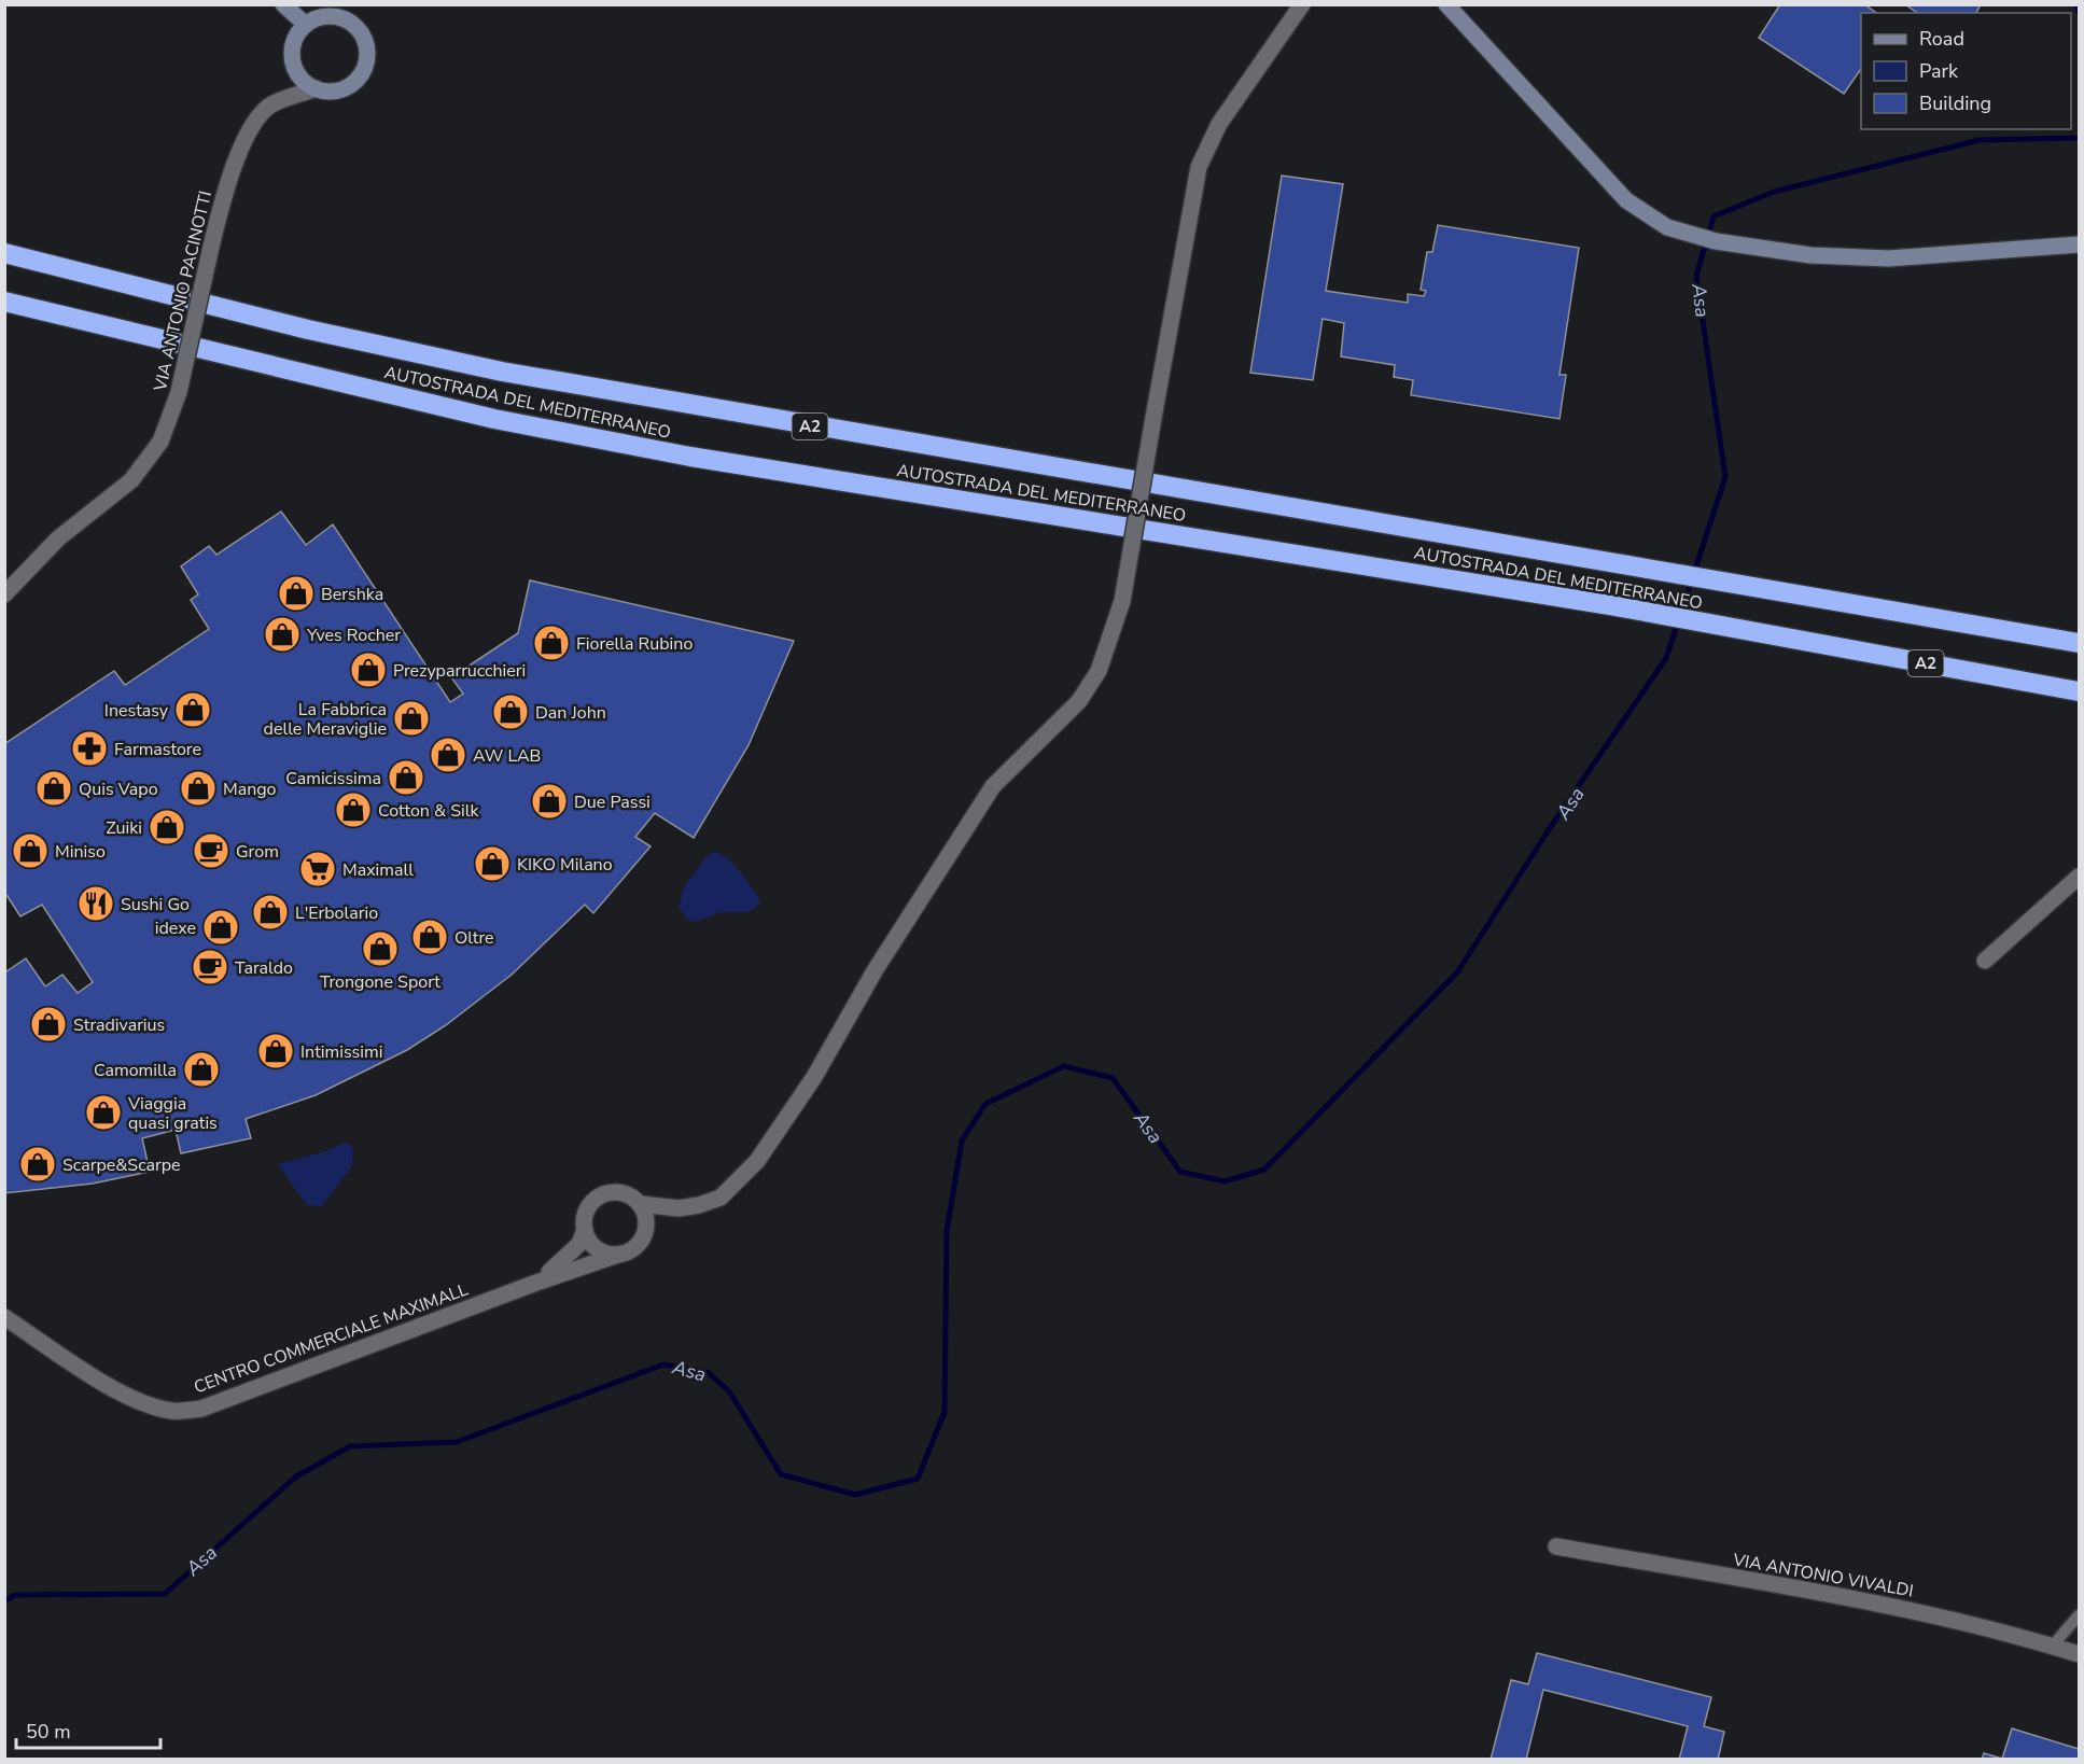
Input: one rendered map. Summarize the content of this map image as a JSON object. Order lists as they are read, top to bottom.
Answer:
{
  "streets": {
    "highway": ["AUTOSTRADA DEL MEDITERRANEO", "A2"],
    "street": ["VIA ANTONIO PACINOTTI", "CENTRO COMMERCIALE MAXIMALL", "VIA ANTONIO VIVALDI"]
  },
  "water": ["Asa"],
  "places": {
    "shop": [
      "Bershka",
      "Yves Rocher",
      "Fiorella Rubino",
      "Prezyparrucchieri",
      "Inestasy",
      "Dan John",
      "La Fabbrica delle Meraviglie",
      "AW LAB",
      "Camicissima",
      "Quis Vapo",
      "Mango",
      "Due Passi",
      "Cotton & Silk",
      "Zuiki",
      "Miniso",
      "KIKO Milano",
      "L'Erbolario",
      "idexe",
      "Oltre",
      "Trongone Sport",
      "Stradivarius",
      "Intimissimi",
      "Camomilla",
      "Viaggia quasi gratis",
      "Scarpe&Scarpe"
    ],
    "pharmacy": ["Farmastore"],
    "cafe": ["Grom", "Taraldo"],
    "supermarket": ["Maximall"],
    "restaurant": ["Sushi Go"]
  },
  "legend": ["Road", "Park", "Building"],
  "scale_bar": "50 m"
}
